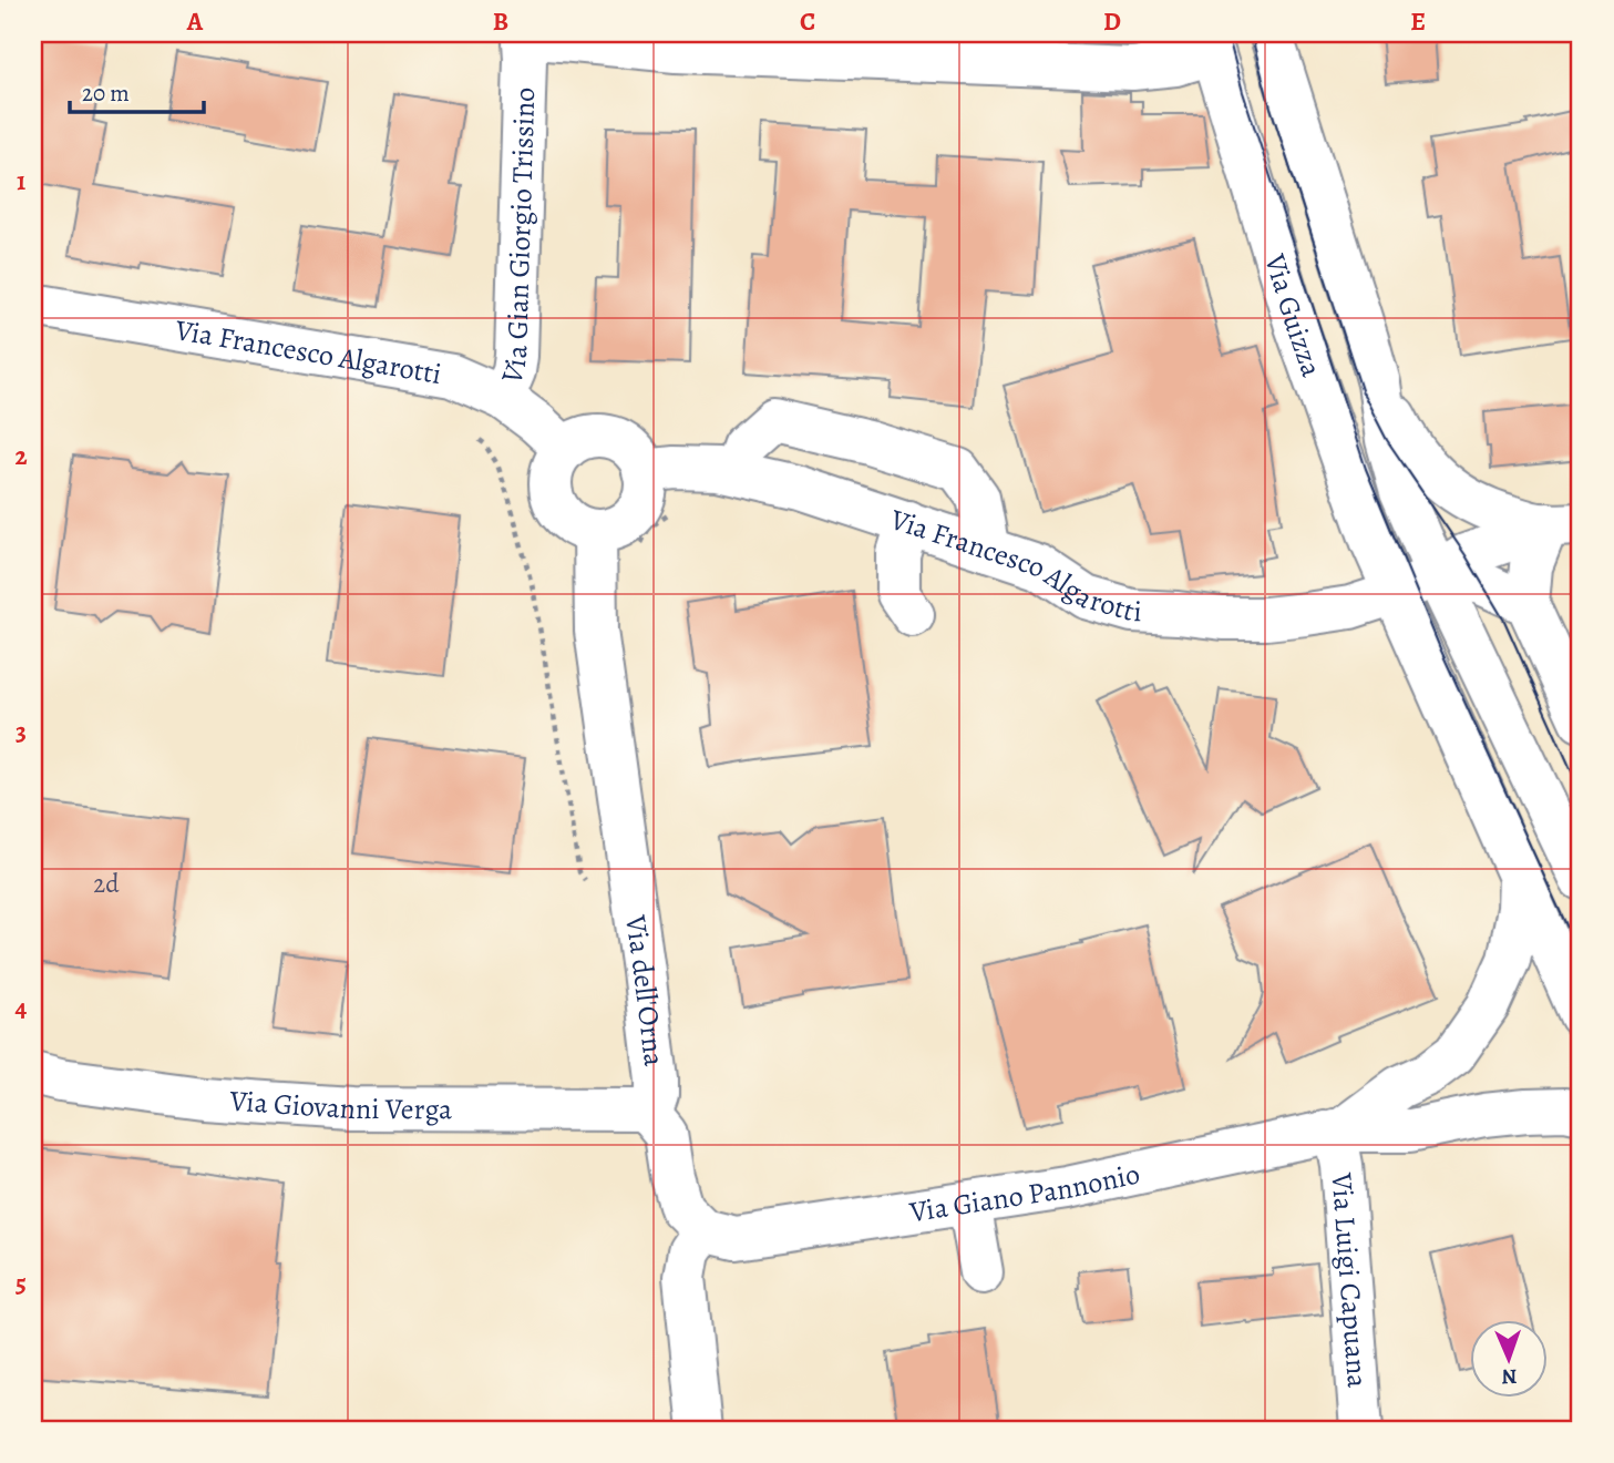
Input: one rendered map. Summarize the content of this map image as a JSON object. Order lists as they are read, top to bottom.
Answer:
{
  "streets": {
    "street": [
      "Via Gian Giorgio Trissino",
      "Via Guizza",
      "Via Francesco Algarotti",
      "Via dell'Orna",
      "Via Giovanni Verga",
      "Via Giano Pannonio",
      "Via Luigi Capuana"
    ]
  },
  "crossings": [
    ["Via Gian Giorgio Trissino", "Via Francesco Algarotti"],
    ["Via Guizza", "Via Francesco Algarotti"],
    ["Via Guizza", "Via Giano Pannonio"],
    ["Via Francesco Algarotti", "Via dell'Orna"],
    ["Via dell'Orna", "Via Giovanni Verga"],
    ["Via Giano Pannonio", "Via Luigi Capuana"]
  ],
  "house_numbers": ["2d"],
  "scale_bar": "20 m",
  "north": "bottom",
  "grid": {
    "columns": [
      "A",
      "B",
      "C",
      "D",
      "E"
    ],
    "rows": [
      "1",
      "2",
      "3",
      "4",
      "5"
    ]
  }
}
